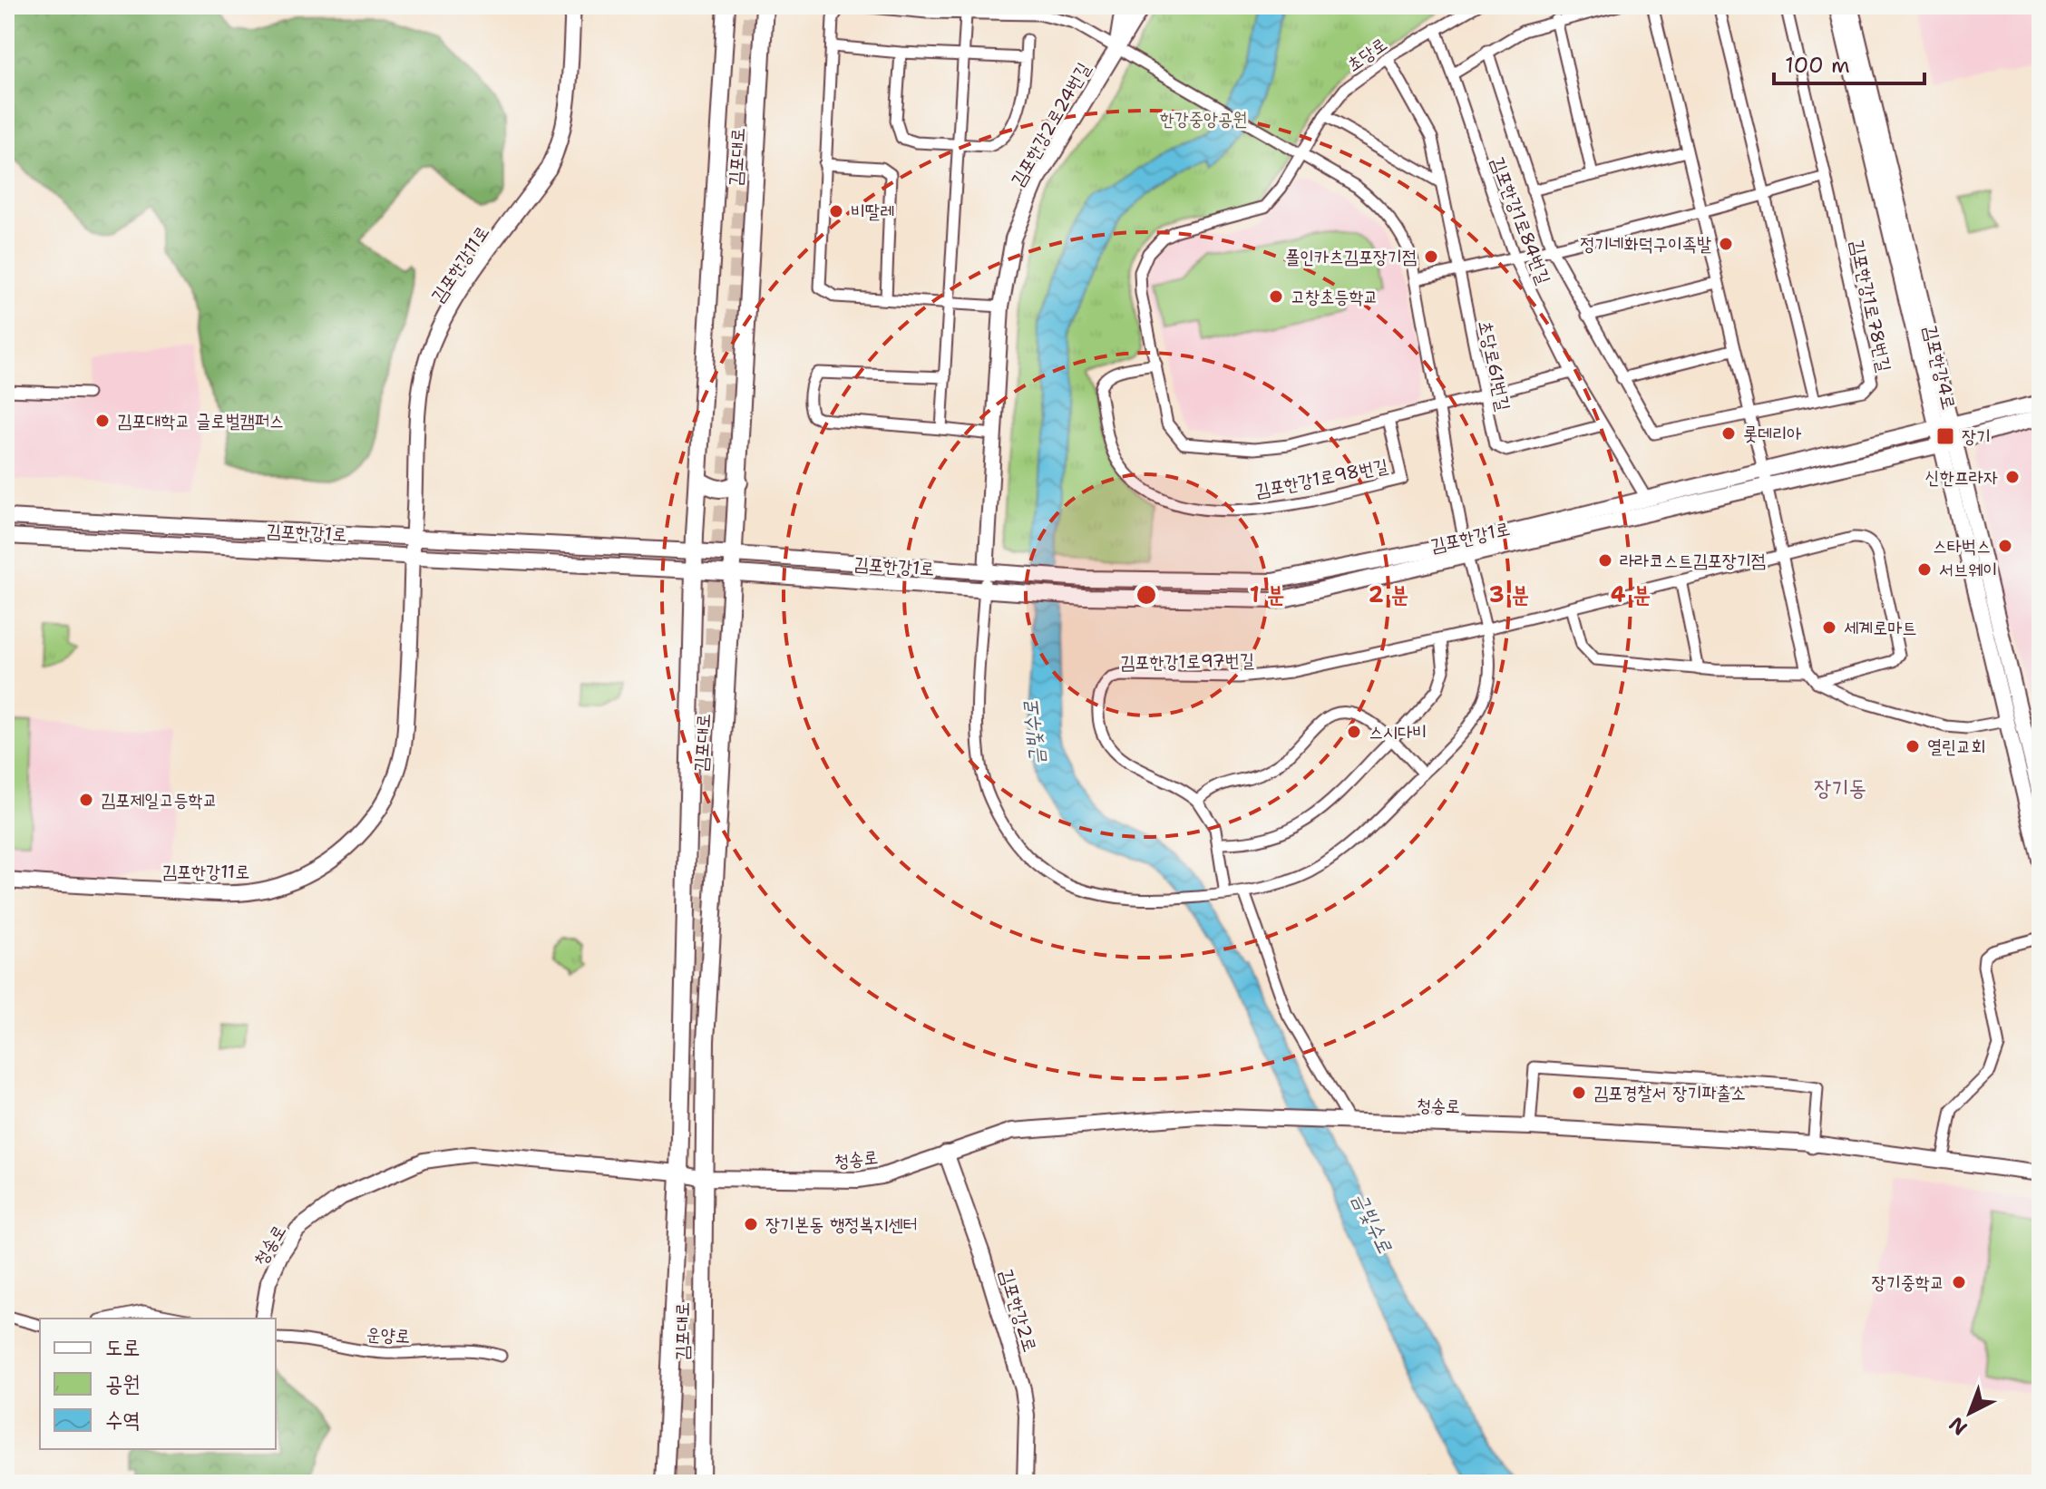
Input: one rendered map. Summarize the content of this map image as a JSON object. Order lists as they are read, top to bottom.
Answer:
{
  "streets": {
    "main road": ["김포대로"],
    "street": [
      "초당로",
      "김포한강2로24번길",
      "김포한강1로84번길",
      "김포한강11로",
      "김포한강1로78번길",
      "초당로61번길",
      "김포한강4로",
      "김포한강1로98번길",
      "김포한강1로",
      "김포한강1로97번길",
      "청송로",
      "김포한강2로",
      "운양로"
    ]
  },
  "crossings": [
    ["초당로", "초당로61번길"],
    ["초당로", "김포한강1로98번길"],
    ["김포한강2로24번길", "김포한강1로"],
    ["김포대로", "김포한강1로"],
    ["김포대로", "청송로"],
    ["김포한강1로84번길", "초당로61번길"],
    ["김포한강1로84번길", "김포한강1로"],
    ["김포한강11로", "김포한강1로"],
    ["김포한강4로", "김포한강1로"],
    ["청송로", "김포한강2로"]
  ],
  "districts": ["장기동"],
  "water": ["금빛수로"],
  "parks": ["한강중앙공원"],
  "places": {
    "other": [
      "비딸레",
      "정기네화덕구이족발",
      "폴인카츠김포장기점",
      "고창초등학교",
      "김포대학교 글로벌캠퍼스",
      "롯데리아",
      "신한프라자",
      "스타벅스",
      "라라코스트김포장기점",
      "서브웨이",
      "세계로마트",
      "스시다비",
      "열린교회",
      "김포제일고등학교",
      "김포경찰서 장기파출소",
      "장기본동 행정복지센터",
      "장기중학교"
    ],
    "transit": ["장기"]
  },
  "legend": ["도로", "공원", "수역"],
  "scale_bar": "100 m",
  "north": "bottom left",
  "rings": [
    "1 분",
    "2 분",
    "3 분",
    "4 분"
  ]
}
